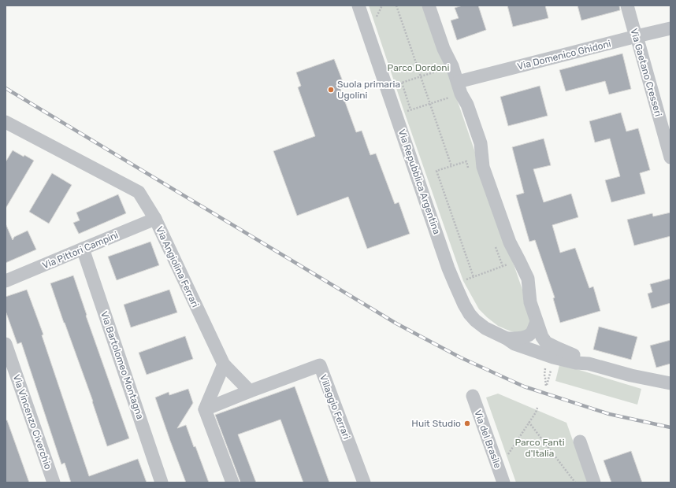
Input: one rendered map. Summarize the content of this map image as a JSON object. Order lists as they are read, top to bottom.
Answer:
{
  "streets": {
    "street": [
      "Via Domenico Ghidoni",
      "Via Gaetano Cresseri",
      "Via Repubblica Argentina",
      "Via Pittori Campini",
      "Via Angiolina Ferrari",
      "Via Bartolomeo Montagna",
      "Villaggio Ferrari",
      "Via Vincenzo Civerchio",
      "Via del Brasile"
    ]
  },
  "crossings": [
    ["Via Domenico Ghidoni", "Via Gaetano Cresseri"],
    ["Via Pittori Campini", "Via Angiolina Ferrari"],
    ["Via Pittori Campini", "Via Bartolomeo Montagna"]
  ],
  "parks": ["Parco Dordoni", "Parco Fanti d'Italia"],
  "places": ["Suola primaria Ugolini", "Huit Studio"]
}
